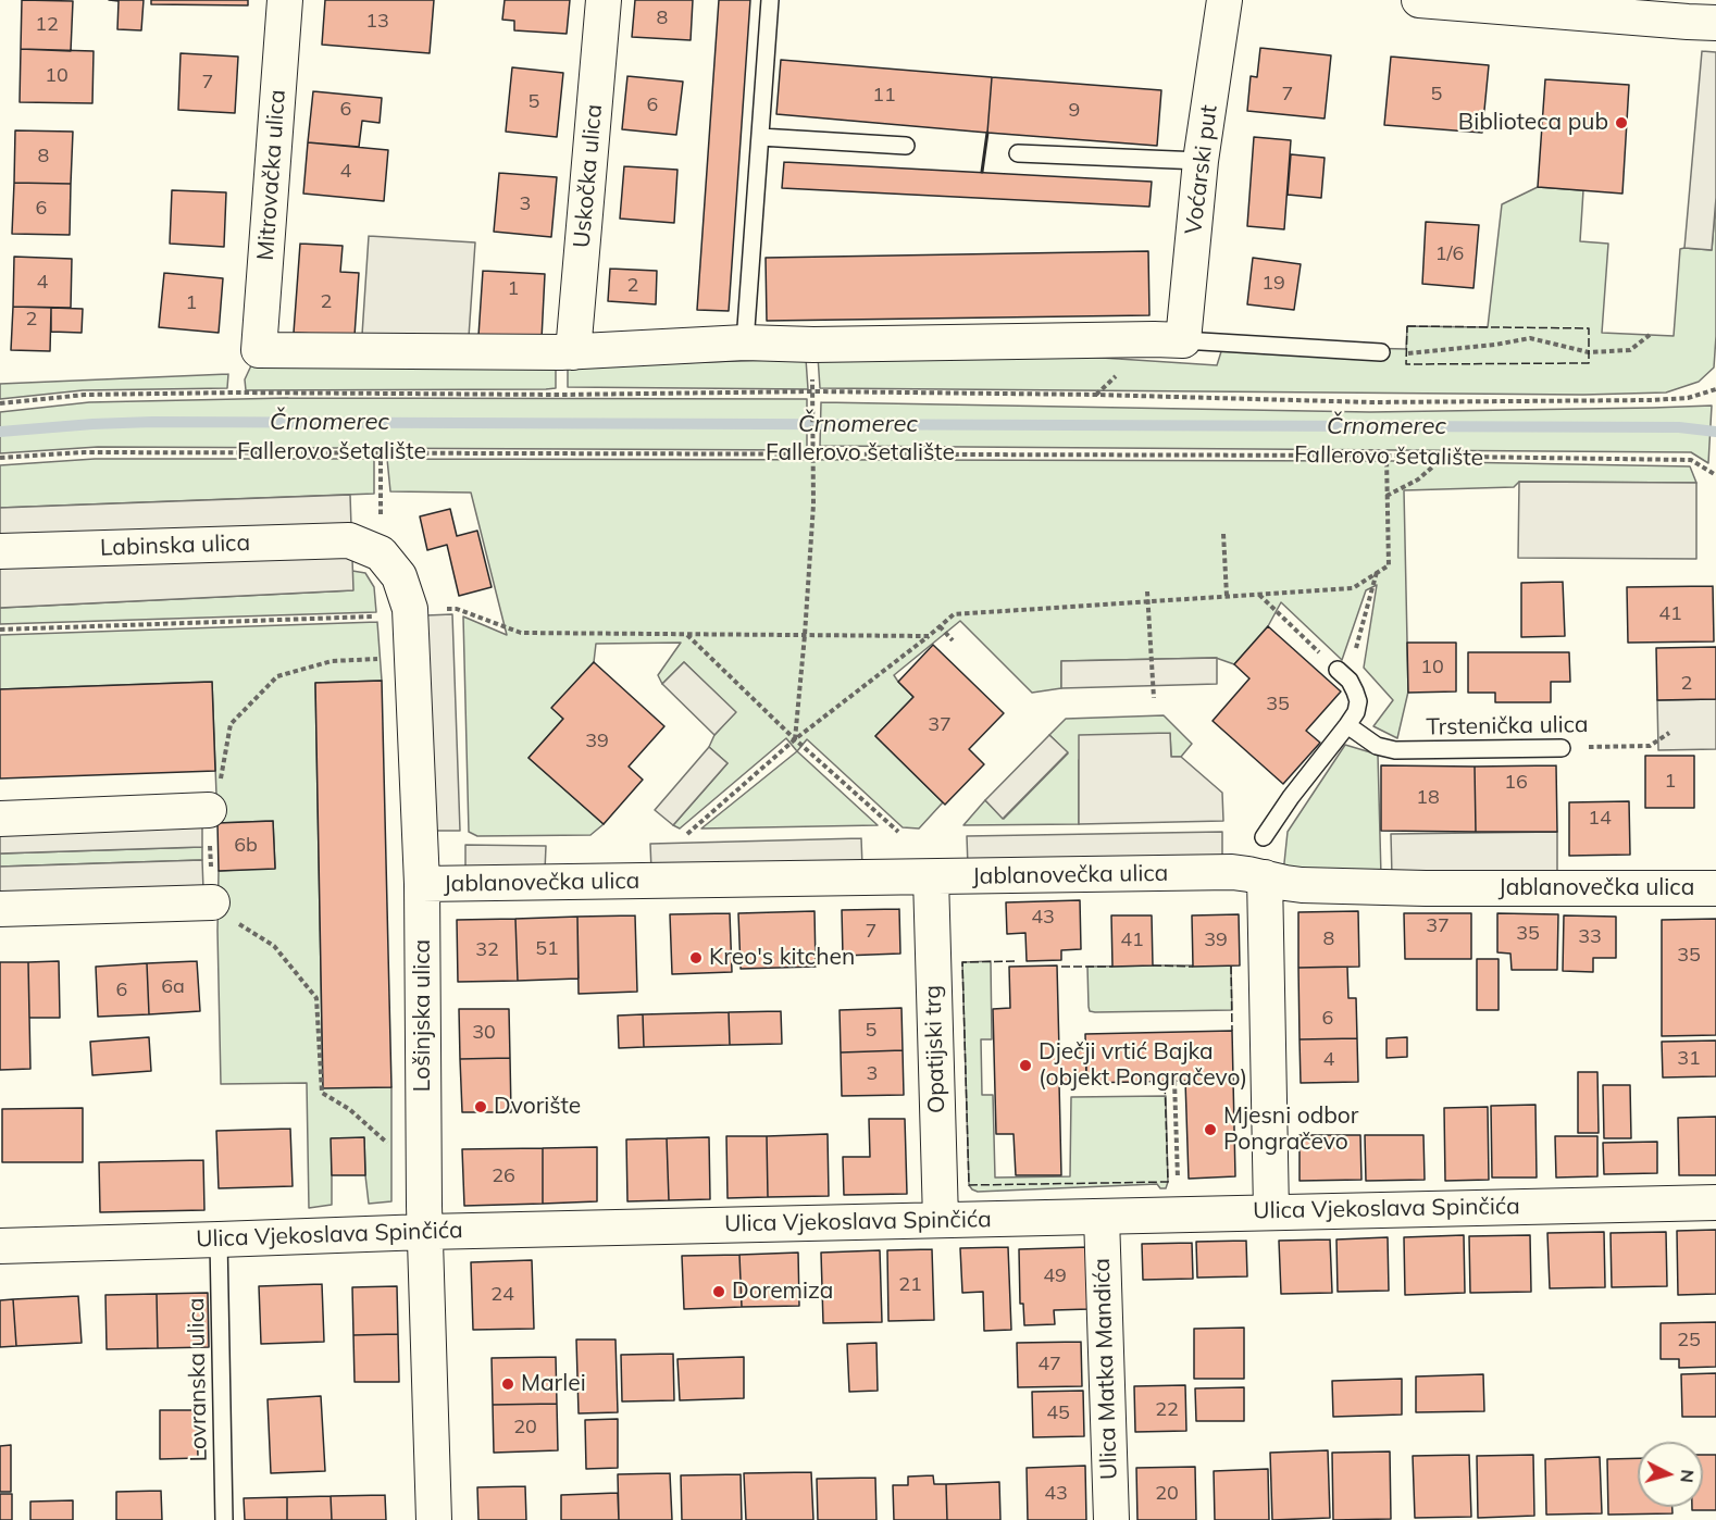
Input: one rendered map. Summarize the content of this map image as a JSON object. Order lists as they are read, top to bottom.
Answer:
{
  "streets": {
    "street": [
      "Voćarski put",
      "Mitrovačka ulica",
      "Uskočka ulica",
      "Labinska ulica",
      "Jablanovečka ulica",
      "Lošinjska ulica",
      "Opatijski trg",
      "Ulica Vjekoslava Spinčića",
      "Ulica Matka Mandića"
    ],
    "lane": ["Trstenička ulica", "Lovranska ulica"],
    "path": ["Fallerovo šetalište"]
  },
  "crossings": [
    ["Mitrovačka ulica", "Uskočka ulica"],
    ["Labinska ulica", "Lošinjska ulica"],
    ["Jablanovečka ulica", "Lošinjska ulica"],
    ["Jablanovečka ulica", "Opatijski trg"],
    ["Lošinjska ulica", "Ulica Vjekoslava Spinčića"],
    ["Opatijski trg", "Ulica Vjekoslava Spinčića"],
    ["Ulica Vjekoslava Spinčića", "Ulica Matka Mandića"],
    ["Ulica Vjekoslava Spinčića", "Lovranska ulica"]
  ],
  "water": ["Črnomerec"],
  "places": [
    "Biblioteca pub",
    "Kreo's kitchen",
    "Dječji vrtić Bajka (objekt Pongračevo)",
    "Dvorište",
    "Mjesni odbor Pongračevo",
    "Doremiza",
    "Marlei"
  ],
  "house_numbers": [
    "8",
    "13",
    "12",
    "10",
    "7",
    "7",
    "5",
    "11",
    "5",
    "6",
    "6",
    "9",
    "8",
    "4",
    "3",
    "6",
    "1/6",
    "4",
    "19",
    "2",
    "1",
    "2",
    "1",
    "2",
    "41",
    "10",
    "2",
    "35",
    "37",
    "39",
    "1",
    "16",
    "18",
    "14",
    "6b",
    "43",
    "37",
    "7",
    "35",
    "33",
    "8",
    "41",
    "39",
    "51",
    "32",
    "35",
    "6a",
    "6",
    "6",
    "5",
    "30",
    "31",
    "4",
    "3",
    "26",
    "49",
    "21",
    "24",
    "25",
    "47",
    "22",
    "45",
    "20",
    "43",
    "20"
  ],
  "north": "right"
}
